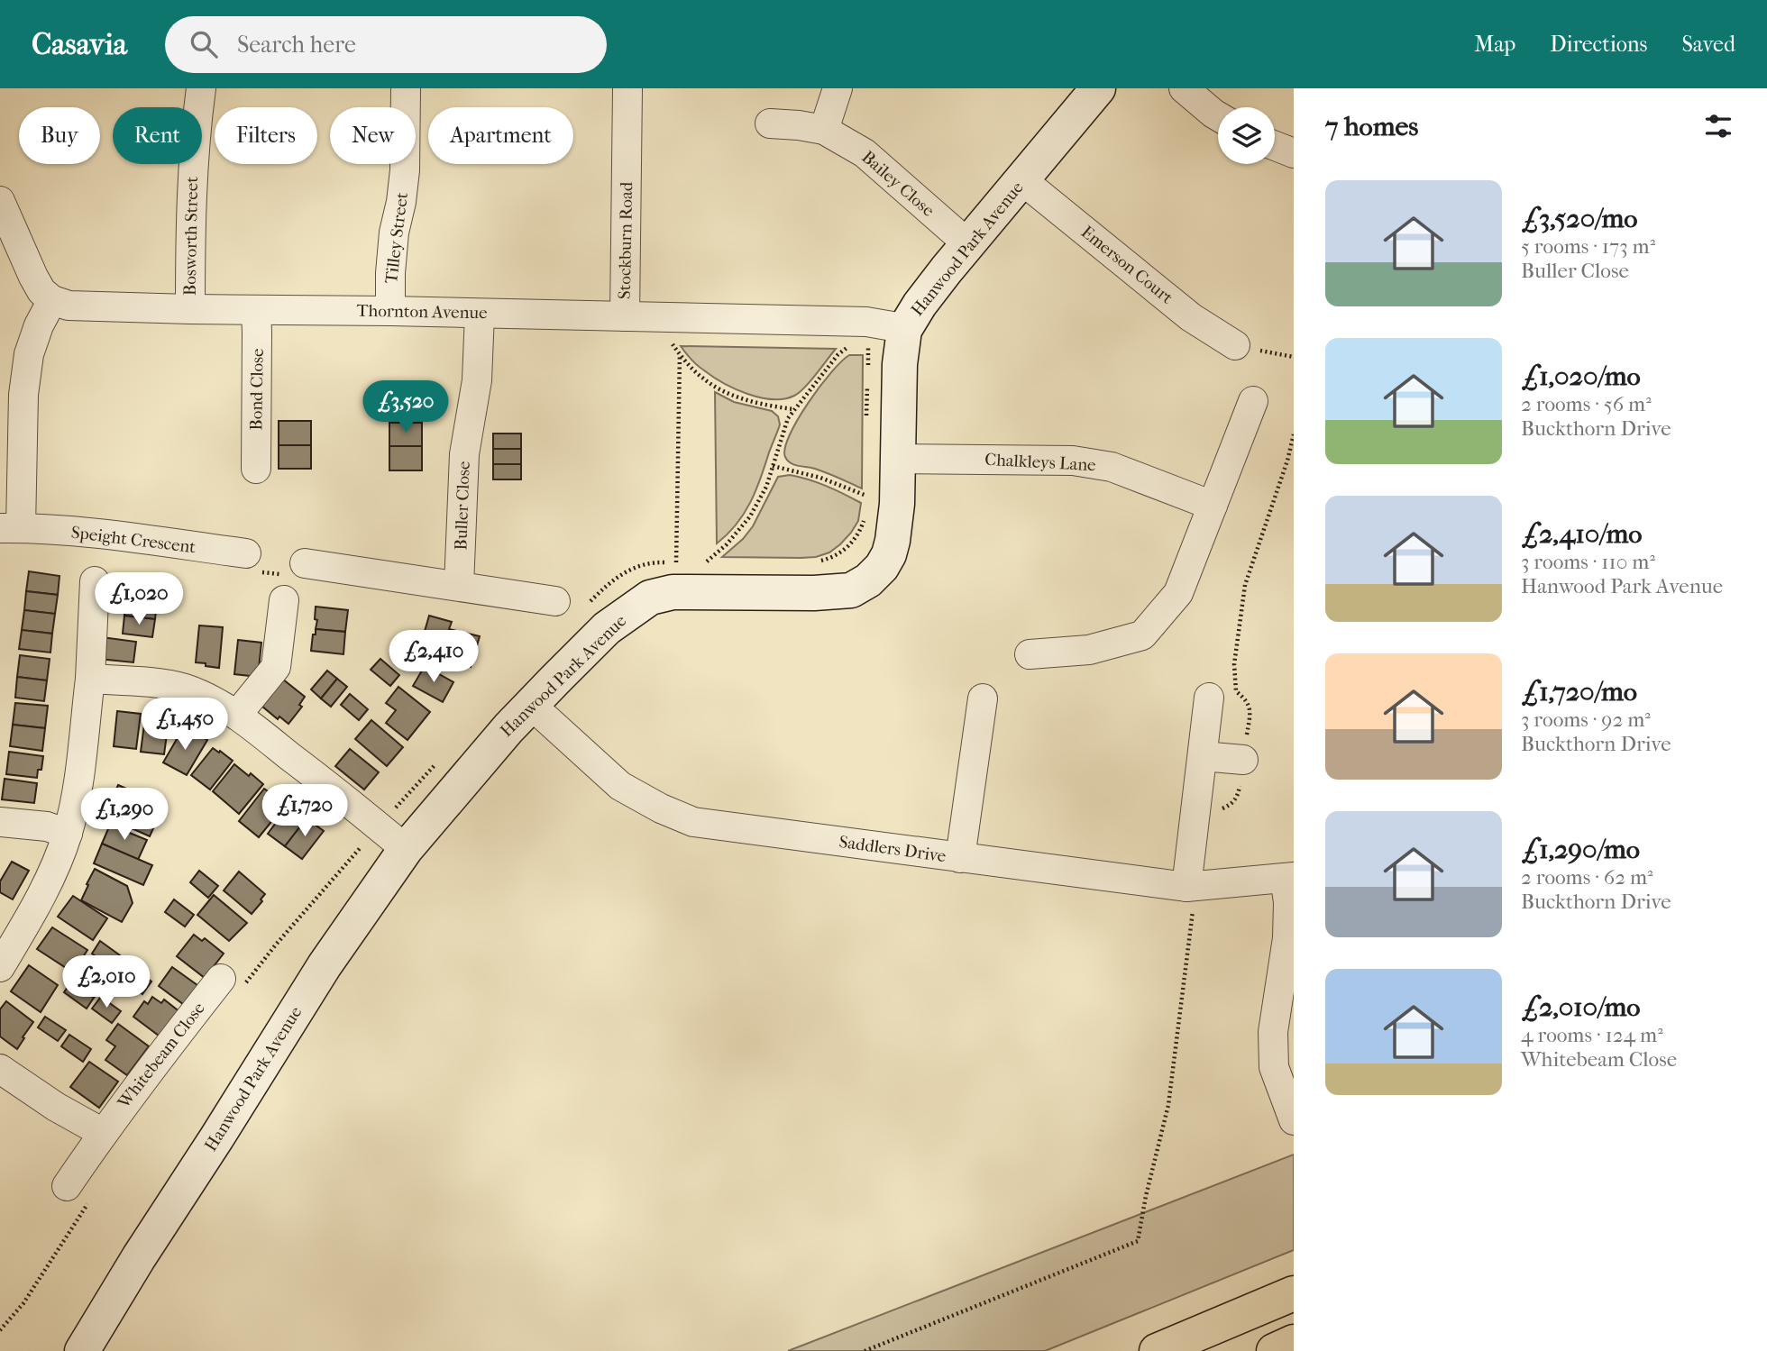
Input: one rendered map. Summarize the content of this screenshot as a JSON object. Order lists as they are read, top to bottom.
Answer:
{
  "streets": {
    "street": [
      "Bailey Close",
      "Bosworth Street",
      "Tilley Street",
      "Stockburn Road",
      "Hanwood Park Avenue",
      "Emerson Court",
      "Thornton Avenue",
      "Bond Close",
      "Chalkleys Lane",
      "Buller Close",
      "Speight Crescent",
      "Saddlers Drive",
      "Whitebeam Close"
    ]
  },
  "crossings": [
    ["Bailey Close", "Hanwood Park Avenue"],
    ["Bosworth Street", "Thornton Avenue"],
    ["Tilley Street", "Thornton Avenue"],
    ["Stockburn Road", "Thornton Avenue"],
    ["Hanwood Park Avenue", "Emerson Court"],
    ["Hanwood Park Avenue", "Thornton Avenue"],
    ["Hanwood Park Avenue", "Chalkleys Lane"],
    ["Hanwood Park Avenue", "Saddlers Drive"],
    ["Thornton Avenue", "Bond Close"],
    ["Thornton Avenue", "Buller Close"],
    ["Thornton Avenue", "Speight Crescent"]
  ],
  "page": {
    "header": "Casavia",
    "search": "Search here",
    "nav": ["Map", "Directions", "Saved"],
    "heading": "7 homes",
    "chip": [
      "Buy",
      "Rent",
      "Filters",
      "New",
      "Apartment"
    ],
    "list": [
      {
        "name": "£3,520/mo",
        "note": "5 rooms · 173 m² · Buller Close"
      },
      {
        "name": "£1,020/mo",
        "note": "2 rooms · 56 m² · Buckthorn Drive"
      },
      {
        "name": "£2,410/mo",
        "note": "3 rooms · 110 m² · Hanwood Park Avenue"
      },
      {
        "name": "£1,720/mo",
        "note": "3 rooms · 92 m² · Buckthorn Drive"
      },
      {
        "name": "£1,290/mo",
        "note": "2 rooms · 62 m² · Buckthorn Drive"
      },
      {
        "name": "£2,010/mo",
        "note": "4 rooms · 124 m² · Whitebeam Close"
      }
    ],
    "price": [
      "£3,520",
      "£1,020",
      "£2,410",
      "£1,450",
      "£1,720",
      "£1,290",
      "£2,010"
    ]
  }
}
